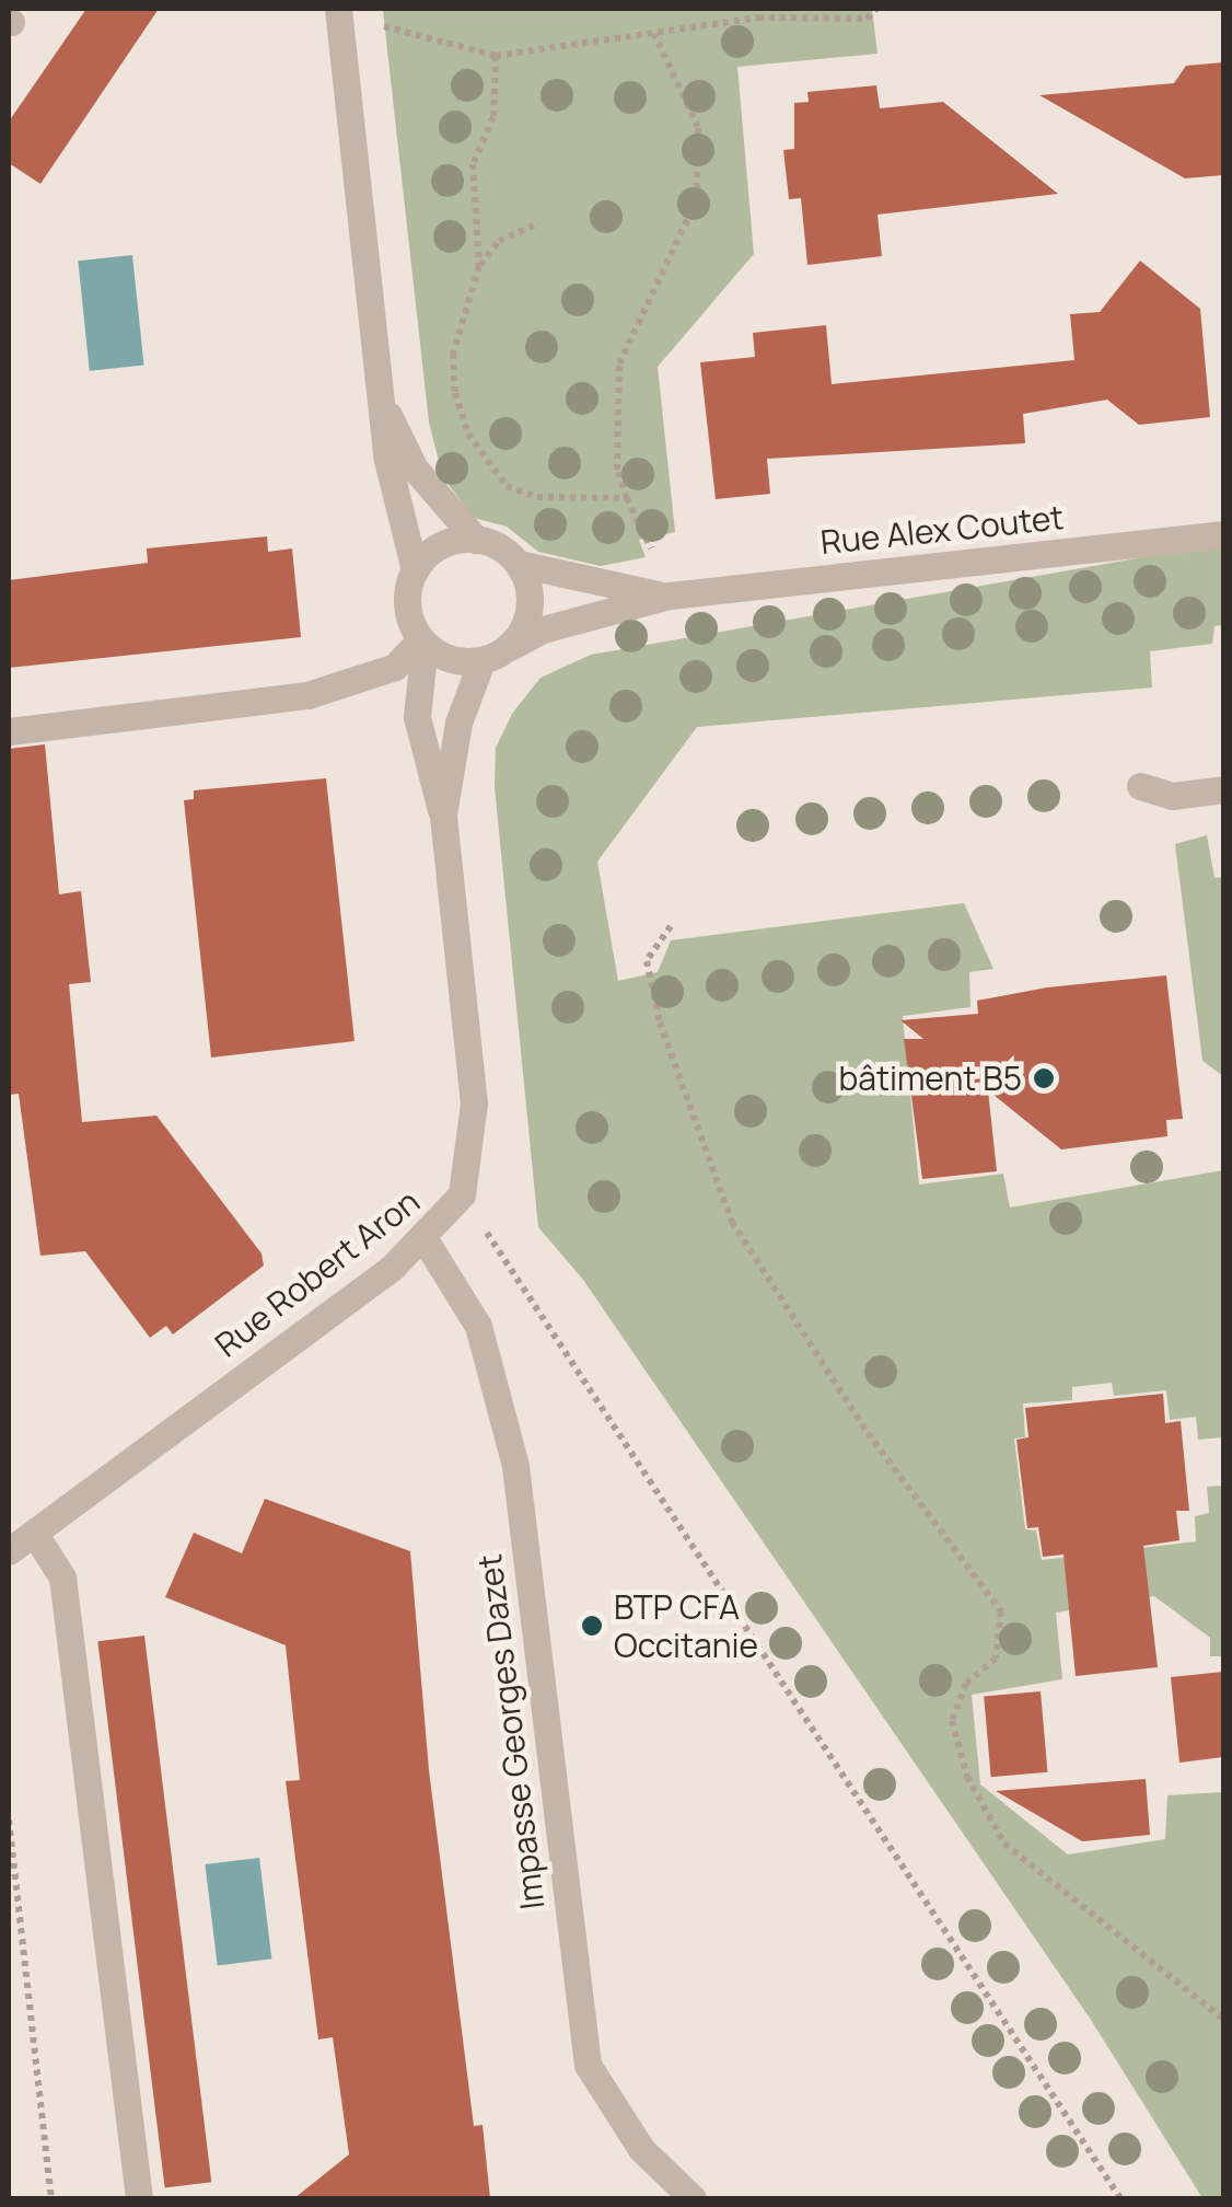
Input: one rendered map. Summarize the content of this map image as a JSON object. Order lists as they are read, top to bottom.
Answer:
{
  "streets": {
    "street": ["Rue Alex Coutet", "Rue Robert Aron", "Impasse Georges Dazet"]
  },
  "crossings": [
    ["Rue Alex Coutet", "Rue Robert Aron"],
    ["Rue Robert Aron", "Impasse Georges Dazet"]
  ],
  "places": ["bâtiment B5", "BTP CFA Occitanie"]
}
